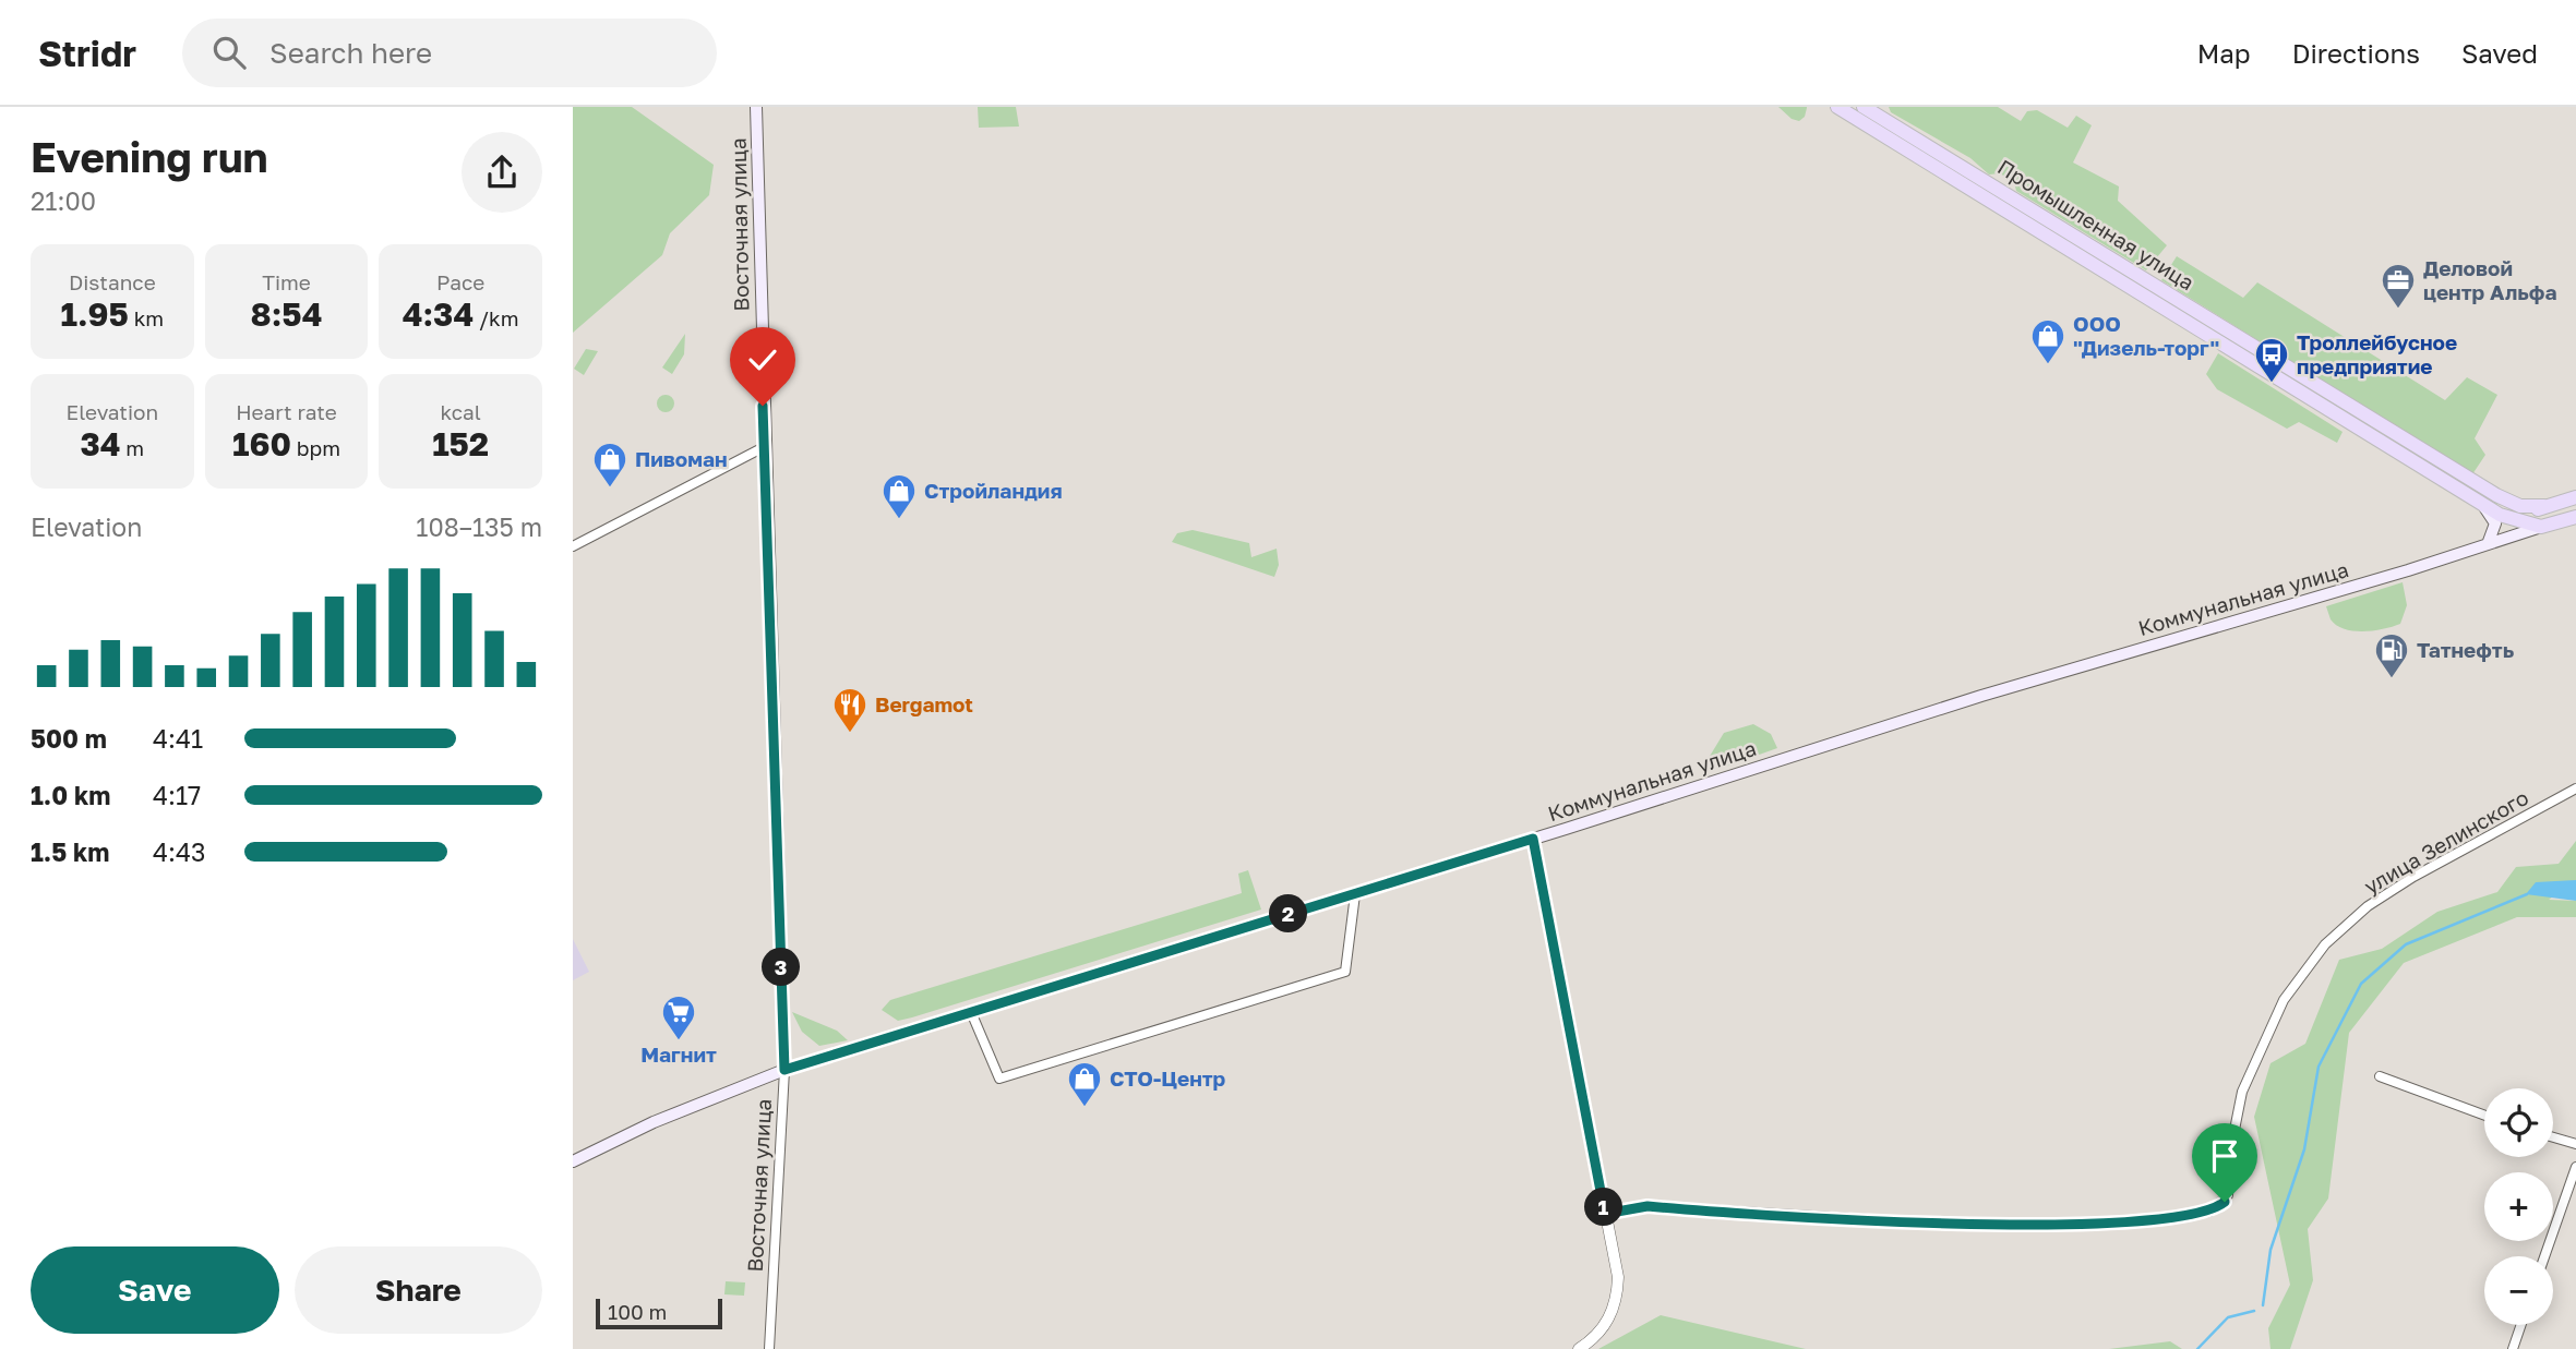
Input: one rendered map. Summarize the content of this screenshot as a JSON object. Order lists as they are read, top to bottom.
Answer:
{
  "streets": {
    "main road": ["Восточная улица", "Промышленная улица", "Коммунальная улица"],
    "street": ["улица Зелинского"]
  },
  "crossings": [
    ["Восточная улица", "Коммунальная улица"],
    ["Промышленная улица", "Коммунальная улица"]
  ],
  "places": {
    "office": ["Деловой центр Альфа"],
    "shop": [
      "ООО \"Дизель-торг\"",
      "Пивоман",
      "Стройландия",
      "СТО-Центр"
    ],
    "bus stop": ["Троллейбусное предприятие"],
    "fuel station": ["Татнефть"],
    "restaurant": ["Bergamot"],
    "supermarket": ["Магнит"]
  },
  "scale_bar": "100 m",
  "page": {
    "header": "Stridr",
    "search": "Search here",
    "nav": ["Map", "Directions", "Saved"],
    "heading": ["Evening run", "21:00"],
    "stats": [
      ["Distance", "1.95 km"],
      ["Time", "8:54"],
      ["Pace", "4:34 /km"],
      ["Elevation", "34 m"],
      ["Heart rate", "160 bpm"],
      ["kcal", "152"]
    ],
    "chart": ["Elevation", "108–135 m"],
    "list": [
      {
        "name": "500 m",
        "note": "4:41"
      },
      {
        "name": "1.0 km",
        "note": "4:17"
      },
      {
        "name": "1.5 km",
        "note": "4:43"
      }
    ],
    "pins": ["2", "3", "1"],
    "map_buttons": ["+", "−"],
    "buttons": ["Save", "Share"],
    "scale": "100 m"
  }
}
